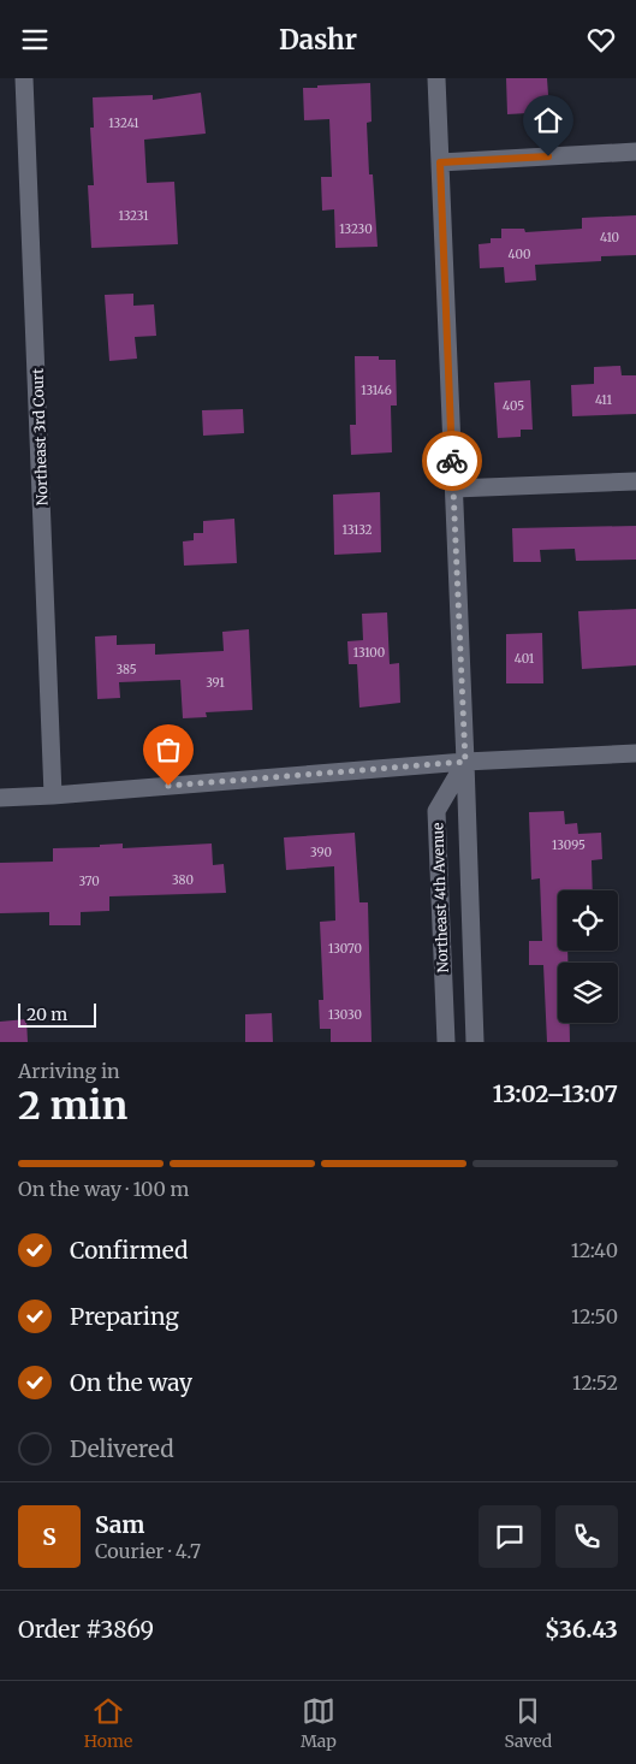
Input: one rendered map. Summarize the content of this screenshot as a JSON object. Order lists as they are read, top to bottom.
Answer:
{
  "streets": {
    "street": ["Northeast 3rd Court", "Northeast 4th Avenue"]
  },
  "house_numbers": [
    "13241",
    "13231",
    "13230",
    "410",
    "400",
    "13146",
    "411",
    "405",
    "13132",
    "13100",
    "401",
    "385",
    "391",
    "13095",
    "390",
    "380",
    "370",
    "13070",
    "13030"
  ],
  "scale_bar": "20 m",
  "page": {
    "header": "Dashr",
    "scale": "20 m",
    "heading": ["2 min", "Arriving in", "13:02–13:07"],
    "panel": [
      "Sam",
      "Courier · 4.7",
      "Order #3869",
      "$36.43"
    ],
    "bar": "On the way · 100 m",
    "list": [
      ["Confirmed", "12:40"],
      ["Preparing", "12:50"],
      ["On the way", "12:52"],
      "Delivered"
    ],
    "round": "S",
    "tabs": ["Home", "Map", "Saved"]
  }
}
